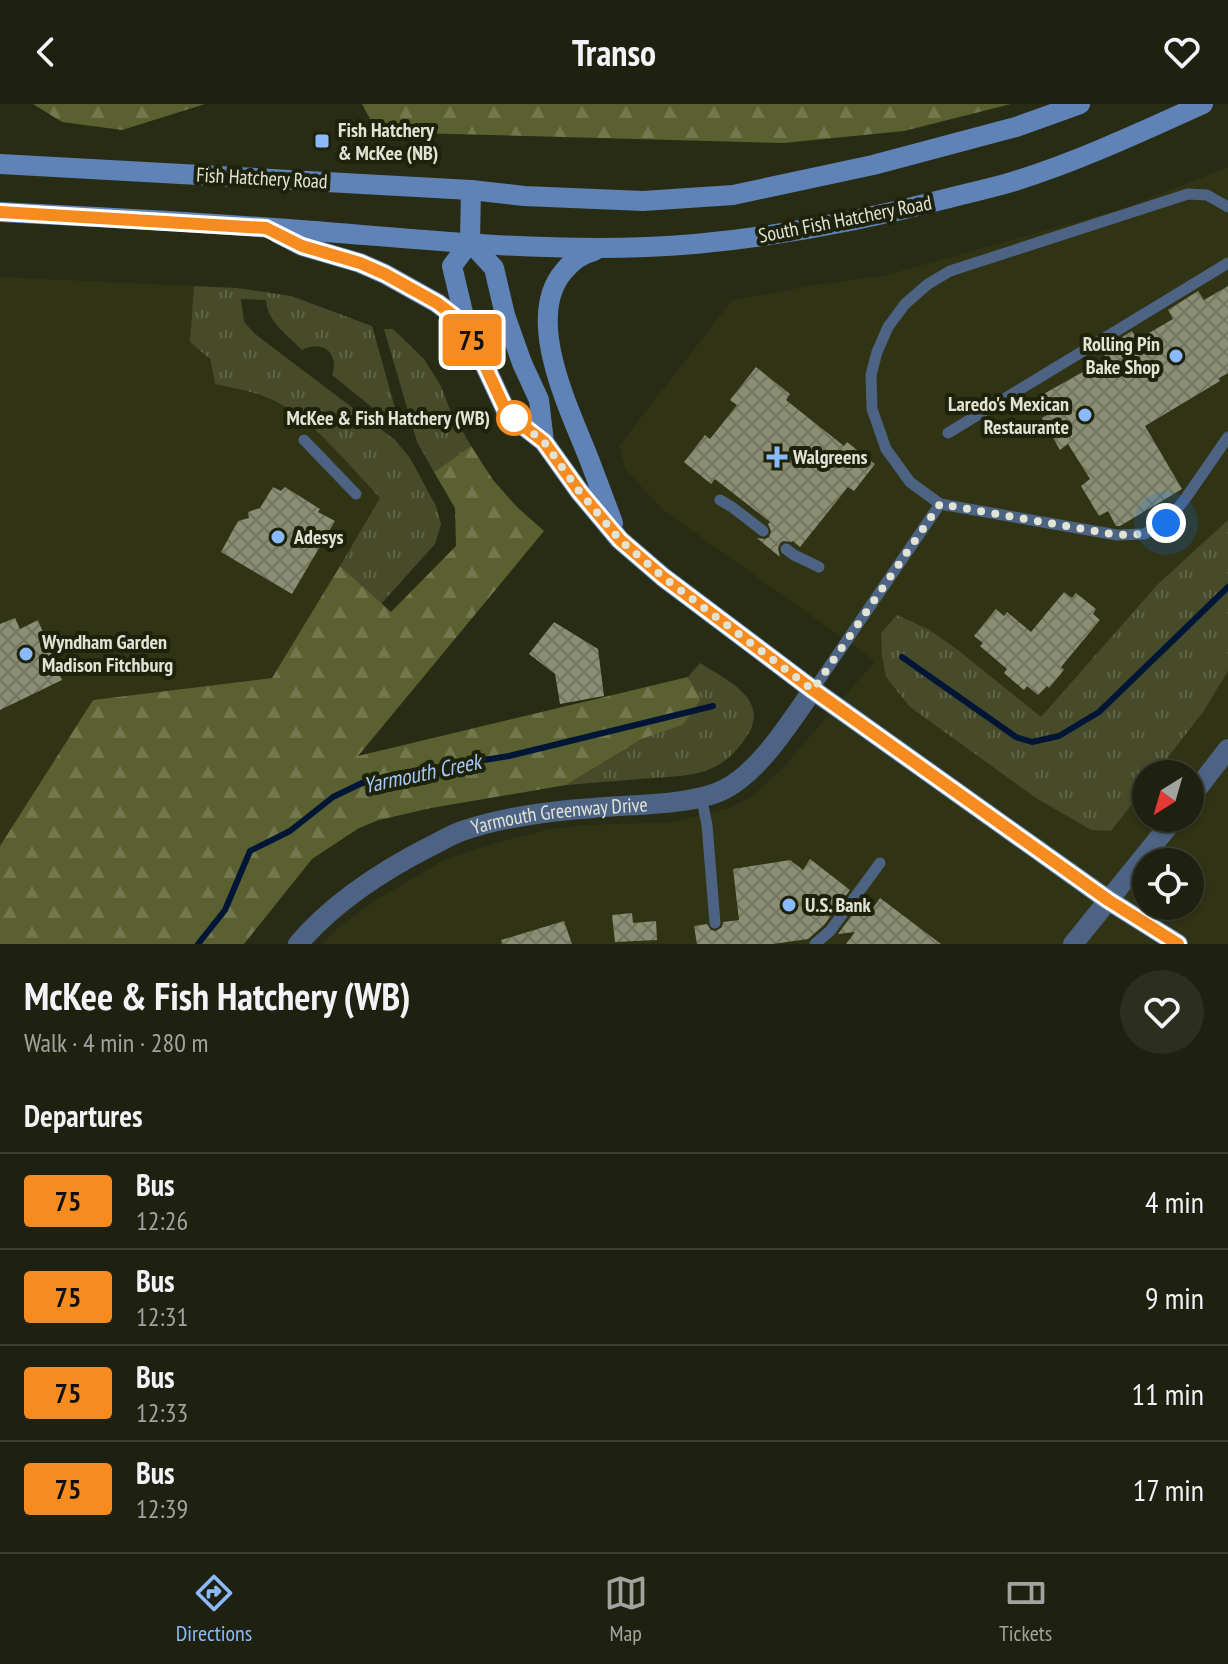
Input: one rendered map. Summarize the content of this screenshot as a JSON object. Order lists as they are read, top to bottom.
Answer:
{
  "streets": {
    "main road": ["Fish Hatchery Road", "South Fish Hatchery Road"],
    "street": ["Yarmouth Greenway Drive"]
  },
  "water": ["Yarmouth Creek"],
  "places": {
    "transit": ["Fish Hatchery & McKee (NB)"],
    "other": [
      "Rolling Pin Bake Shop",
      "Laredo's Mexican Restaurante",
      "McKee & Fish Hatchery (WB)",
      "Adesys",
      "Wyndham Garden Madison Fitchburg",
      "U.S. Bank"
    ],
    "health": ["Walgreens"]
  },
  "lines": ["bus line 75"],
  "north": "bottom left",
  "page": {
    "header": "Transo",
    "on_map": "75",
    "heading": [
      ["McKee & Fish Hatchery (WB)", "Walk · 4 min · 280 m"],
      "Departures"
    ],
    "list": [
      {
        "mark": "75",
        "name": "Bus",
        "note": "12:26",
        "value": "4 min"
      },
      {
        "mark": "75",
        "name": "Bus",
        "note": "12:31",
        "value": "9 min"
      },
      {
        "mark": "75",
        "name": "Bus",
        "note": "12:33",
        "value": "11 min"
      },
      {
        "mark": "75",
        "name": "Bus",
        "note": "12:39",
        "value": "17 min"
      }
    ],
    "tabs": ["Directions", "Map", "Tickets"]
  }
}
